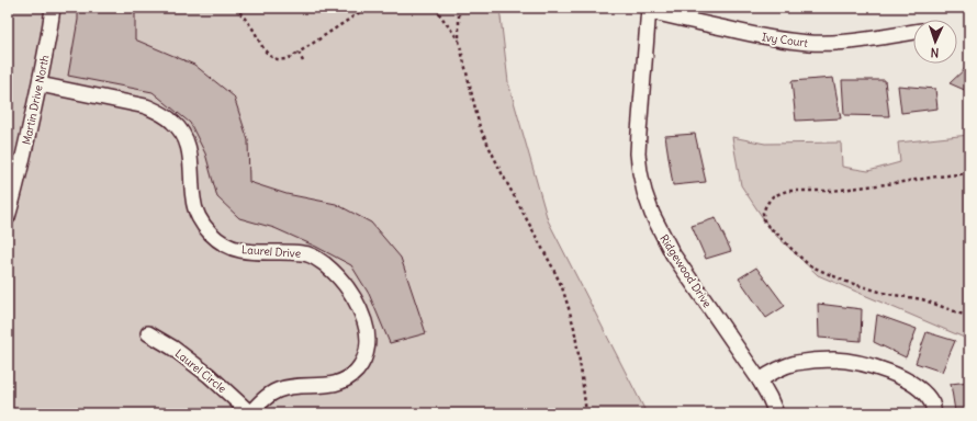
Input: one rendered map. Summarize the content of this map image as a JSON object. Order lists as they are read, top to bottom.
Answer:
{
  "streets": {
    "street": [
      "Ivy Court",
      "Martin Drive North",
      "Laurel Drive",
      "Ridgewood Drive",
      "Laurel Circle"
    ]
  },
  "crossings": [
    ["Ivy Court", "Ridgewood Drive"],
    ["Martin Drive North", "Laurel Drive"],
    ["Laurel Drive", "Laurel Circle"]
  ],
  "north": "bottom"
}
